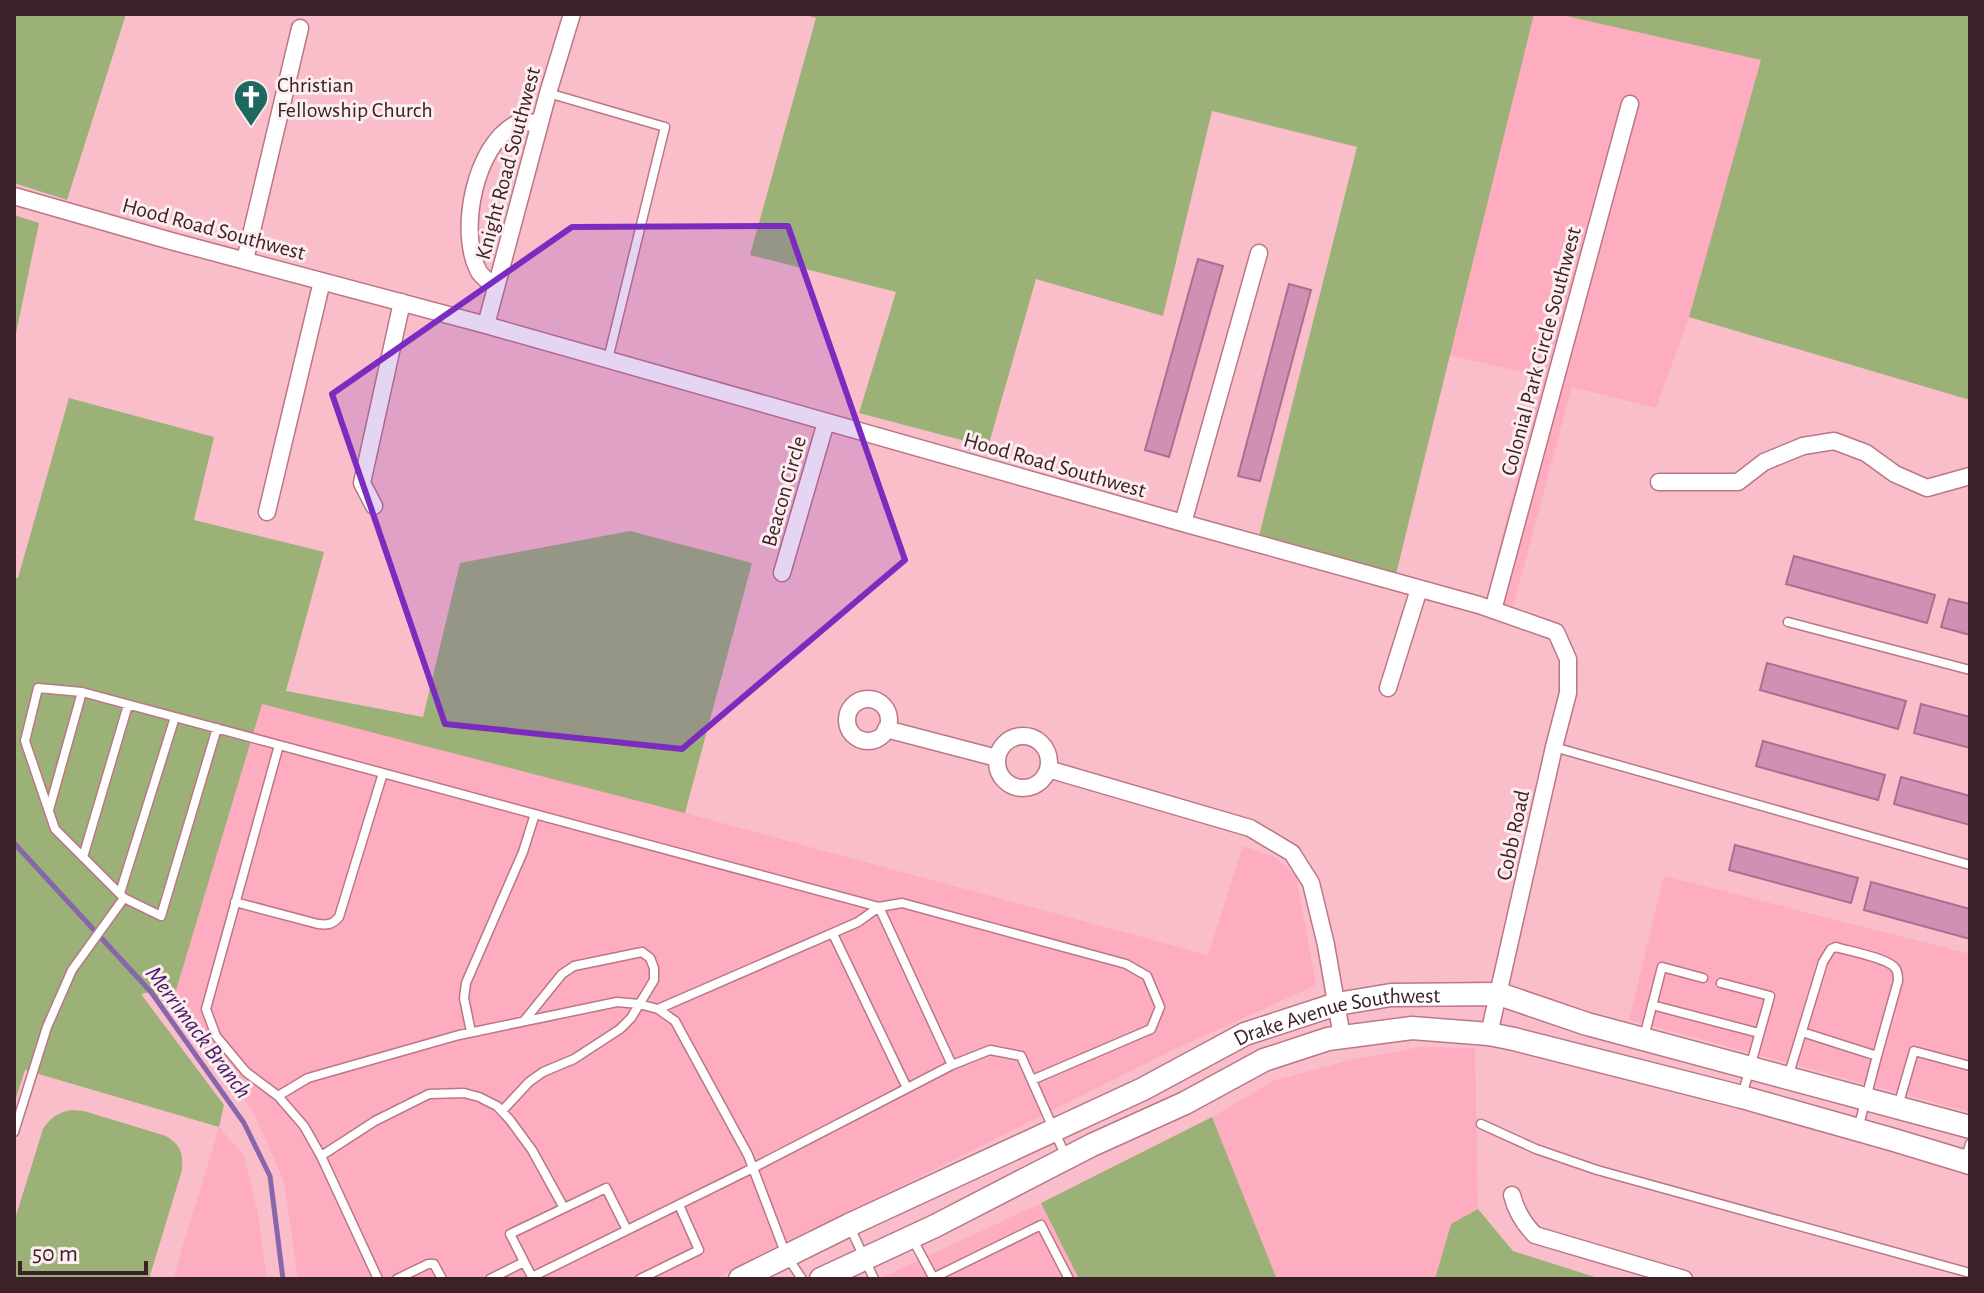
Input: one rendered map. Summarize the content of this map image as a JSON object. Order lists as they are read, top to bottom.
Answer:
{
  "streets": {
    "street": [
      "Knight Road Southwest",
      "Hood Road Southwest",
      "Colonial Park Circle Southwest",
      "Beacon Circle",
      "Cobb Road",
      "Drake Avenue Southwest"
    ]
  },
  "crossings": [
    ["Knight Road Southwest", "Hood Road Southwest"],
    ["Hood Road Southwest", "Colonial Park Circle Southwest"],
    ["Hood Road Southwest", "Beacon Circle"],
    ["Hood Road Southwest", "Cobb Road"],
    ["Cobb Road", "Drake Avenue Southwest"]
  ],
  "water": ["Merrimack Branch"],
  "places": {
    "church": ["Christian Fellowship Church"]
  },
  "scale_bar": "50 m"
}
